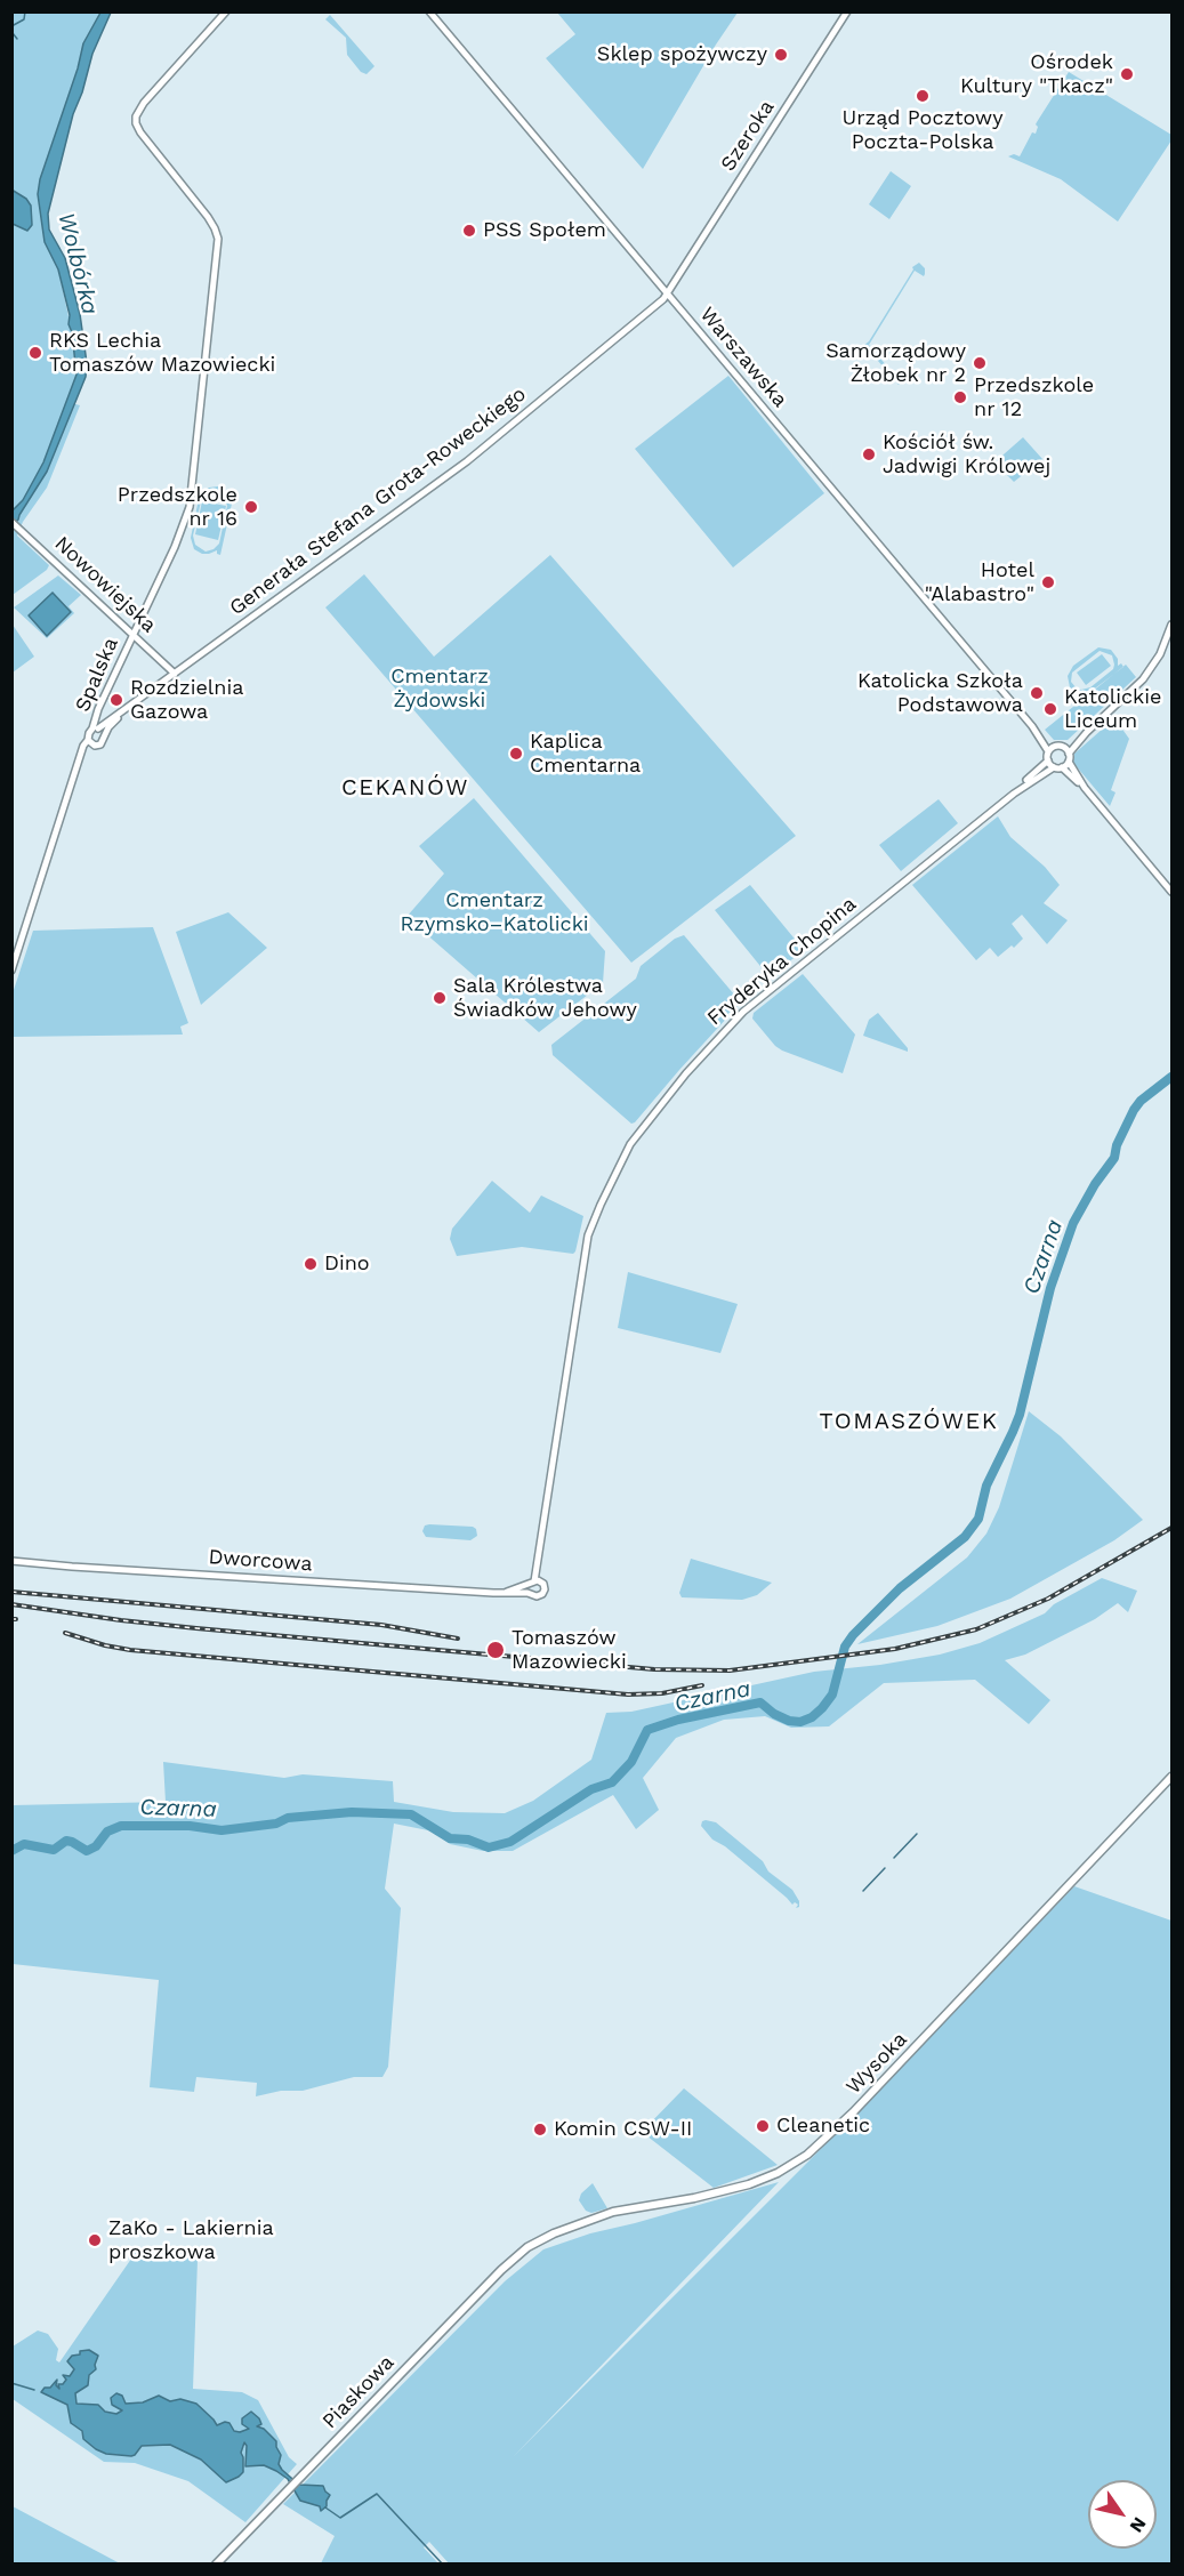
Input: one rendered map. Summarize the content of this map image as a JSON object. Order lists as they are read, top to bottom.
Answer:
{
  "streets": {
    "main road": ["Wysoka", "Piaskowa"],
    "street": [
      "Szeroka",
      "Warszawska",
      "Generała Stefana Grota-Roweckiego",
      "Nowowiejska",
      "Spalska",
      "Fryderyka Chopina",
      "Dworcowa"
    ]
  },
  "crossings": [
    ["Szeroka", "Warszawska"],
    ["Szeroka", "Generała Stefana Grota-Roweckiego"],
    ["Warszawska", "Generała Stefana Grota-Roweckiego"],
    ["Warszawska", "Fryderyka Chopina"],
    ["Generała Stefana Grota-Roweckiego", "Nowowiejska"],
    ["Generała Stefana Grota-Roweckiego", "Spalska"],
    ["Nowowiejska", "Spalska"],
    ["Fryderyka Chopina", "Dworcowa"],
    ["Wysoka", "Piaskowa"]
  ],
  "districts": ["CEKANÓW", "TOMASZÓWEK"],
  "water": ["Wolbórka", "Czarna"],
  "parks": ["Cmentarz Żydowski", "Cmentarz Rzymsko–Katolicki"],
  "places": [
    "Sklep spożywczy",
    "Ośrodek Kultury \"Tkacz\"",
    "Urząd Pocztowy Poczta-Polska",
    "PSS Społem",
    "RKS Lechia Tomaszów Mazowiecki",
    "Samorządowy Żłobek nr 2",
    "Przedszkole nr 12",
    "Kościół św. Jadwigi Królowej",
    "Przedszkole nr 16",
    "Hotel \"Alabastro\"",
    "Katolicka Szkoła Podstawowa",
    "Rozdzielnia Gazowa",
    "Katolickie Liceum",
    "Kaplica Cmentarna",
    "Sala Królestwa Świadków Jehowy",
    "Dino",
    "Tomaszów Mazowiecki",
    "Cleanetic",
    "Komin CSW-II",
    "ZaKo - Lakiernia proszkowa"
  ],
  "north": "bottom right"
}
